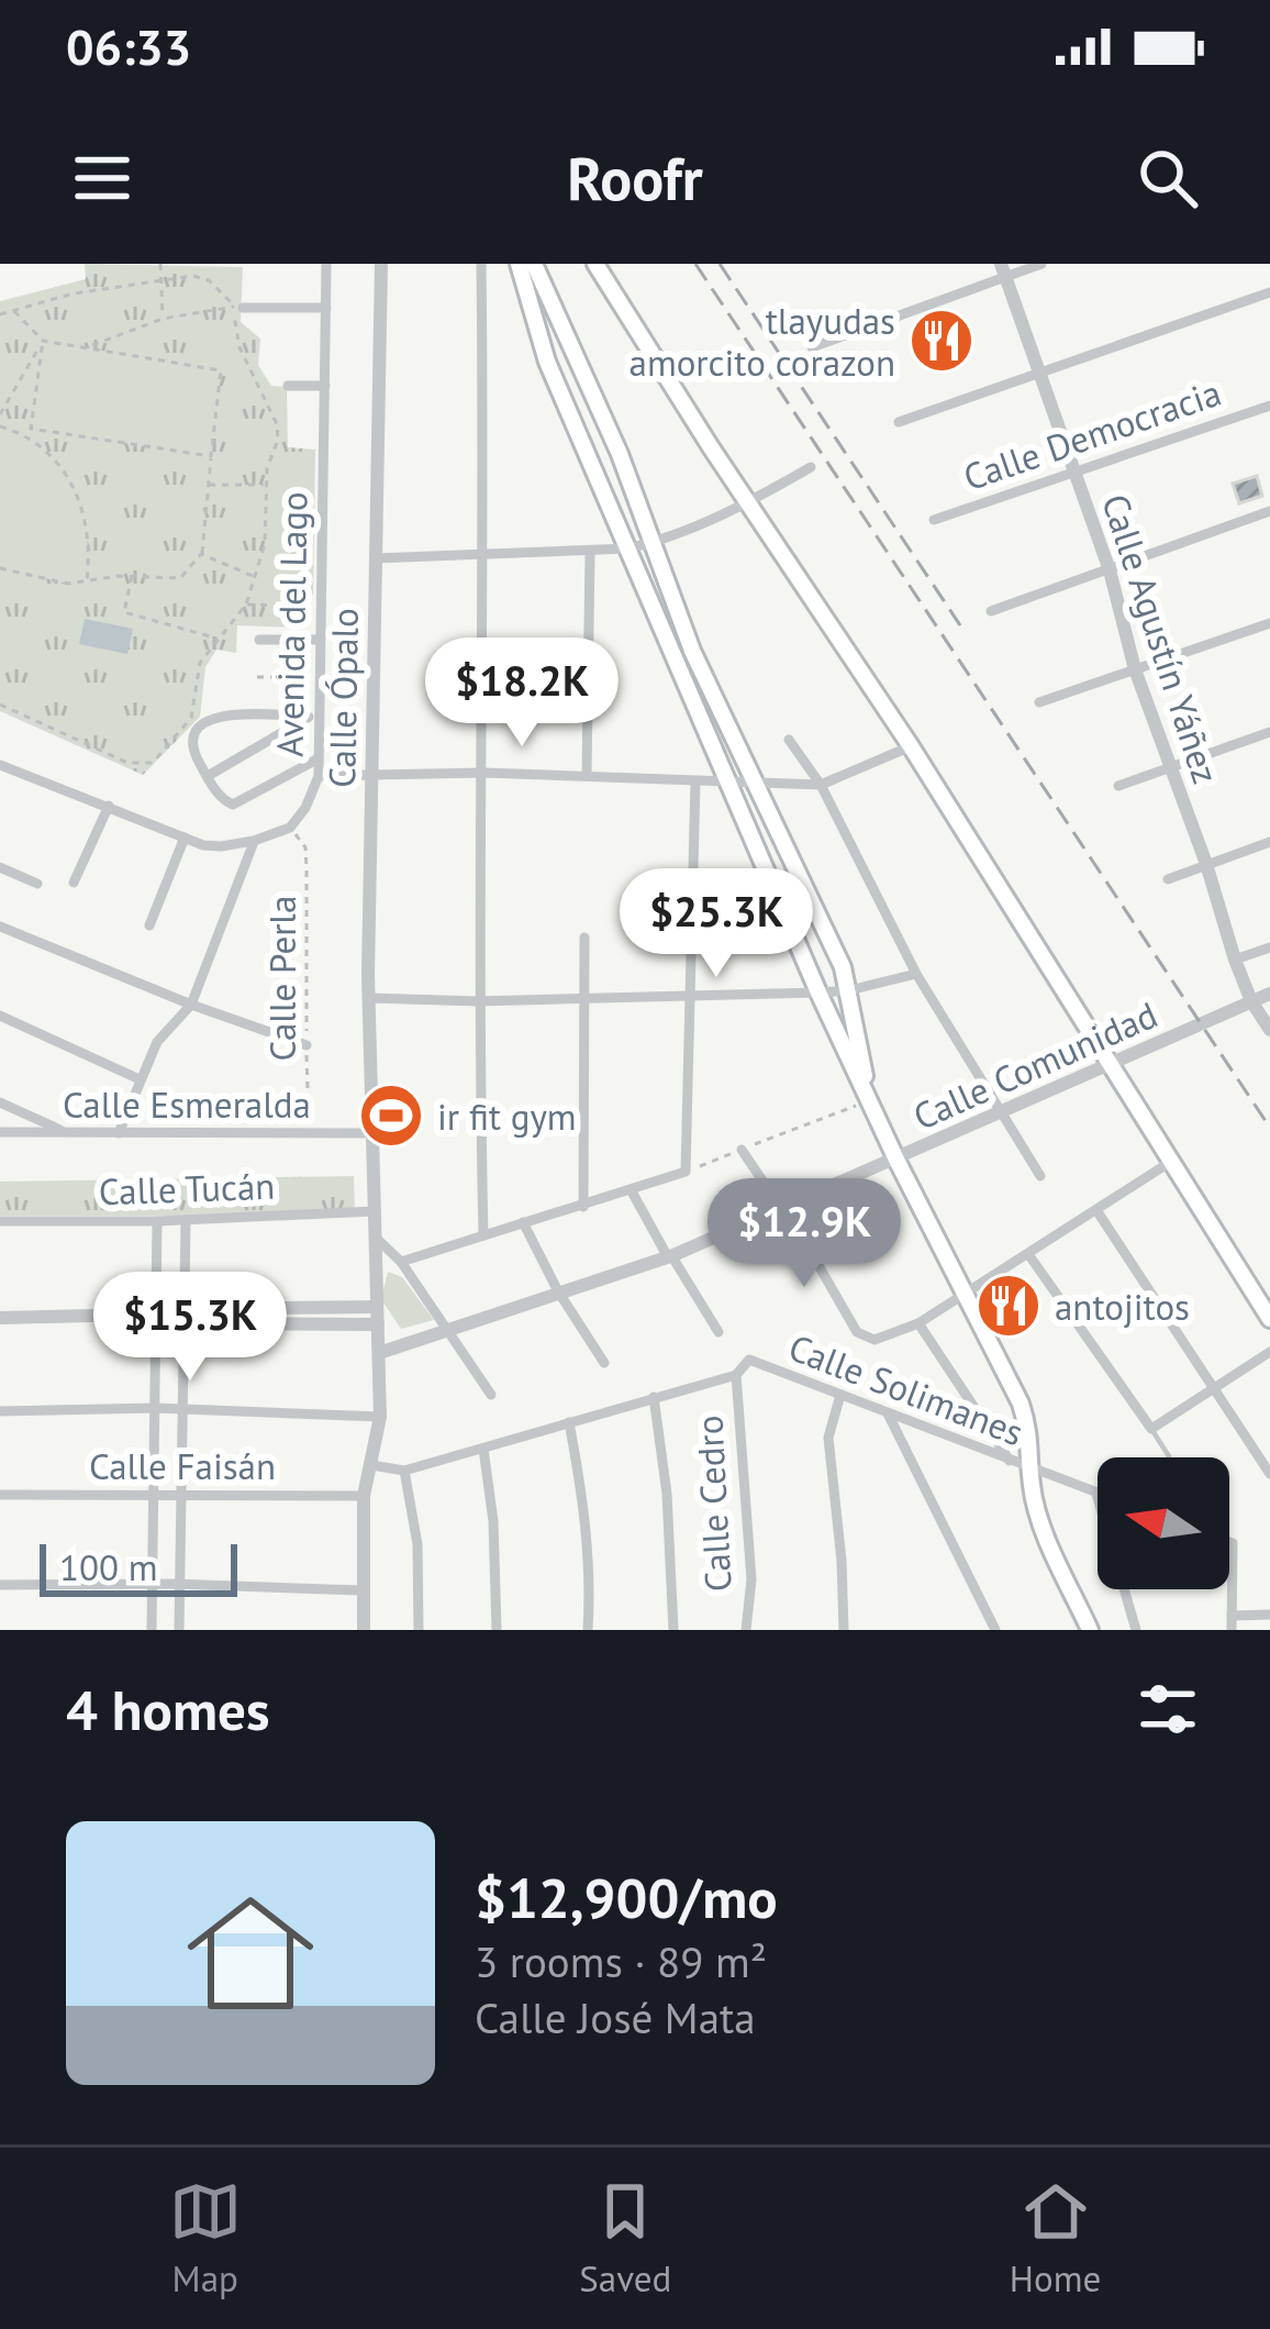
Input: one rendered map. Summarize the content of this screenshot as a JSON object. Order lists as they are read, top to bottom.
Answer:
{
  "streets": {
    "street": [
      "Calle Democracia",
      "Avenida del Lago",
      "Calle Agustín Yáñez",
      "Calle Ópalo",
      "Calle Comunidad",
      "Calle Esmeralda",
      "Calle Tucán",
      "Calle Solimanes",
      "Calle Faisán",
      "Calle Cedro"
    ],
    "path": ["Calle Perla"]
  },
  "crossings": [
    ["Calle Democracia", "Calle Agustín Yáñez"],
    ["Avenida del Lago", "Calle Perla"],
    ["Calle Agustín Yáñez", "Calle Comunidad"],
    ["Calle Ópalo", "Calle Comunidad"],
    ["Calle Ópalo", "Calle Esmeralda"],
    ["Calle Ópalo", "Calle Tucán"],
    ["Calle Ópalo", "Calle Solimanes"],
    ["Calle Ópalo", "Calle Faisán"],
    ["Calle Perla", "Calle Esmeralda"],
    ["Calle Solimanes", "Calle Cedro"]
  ],
  "places": {
    "restaurant": ["tlayudas amorcito corazon", "antojitos"],
    "sports": ["ir fit gym"]
  },
  "scale_bar": "100 m",
  "north": "left",
  "page": {
    "status": "06:33",
    "header": "Roofr",
    "price": [
      "$18.2K",
      "$25.3K",
      "$12.9K",
      "$15.3K"
    ],
    "scale": "100 m",
    "heading": "4 homes",
    "list": [
      {
        "name": "$12,900/mo",
        "note": "3 rooms · 89 m² · Calle José Mata"
      }
    ],
    "tabs": ["Map", "Saved", "Home"]
  }
}
